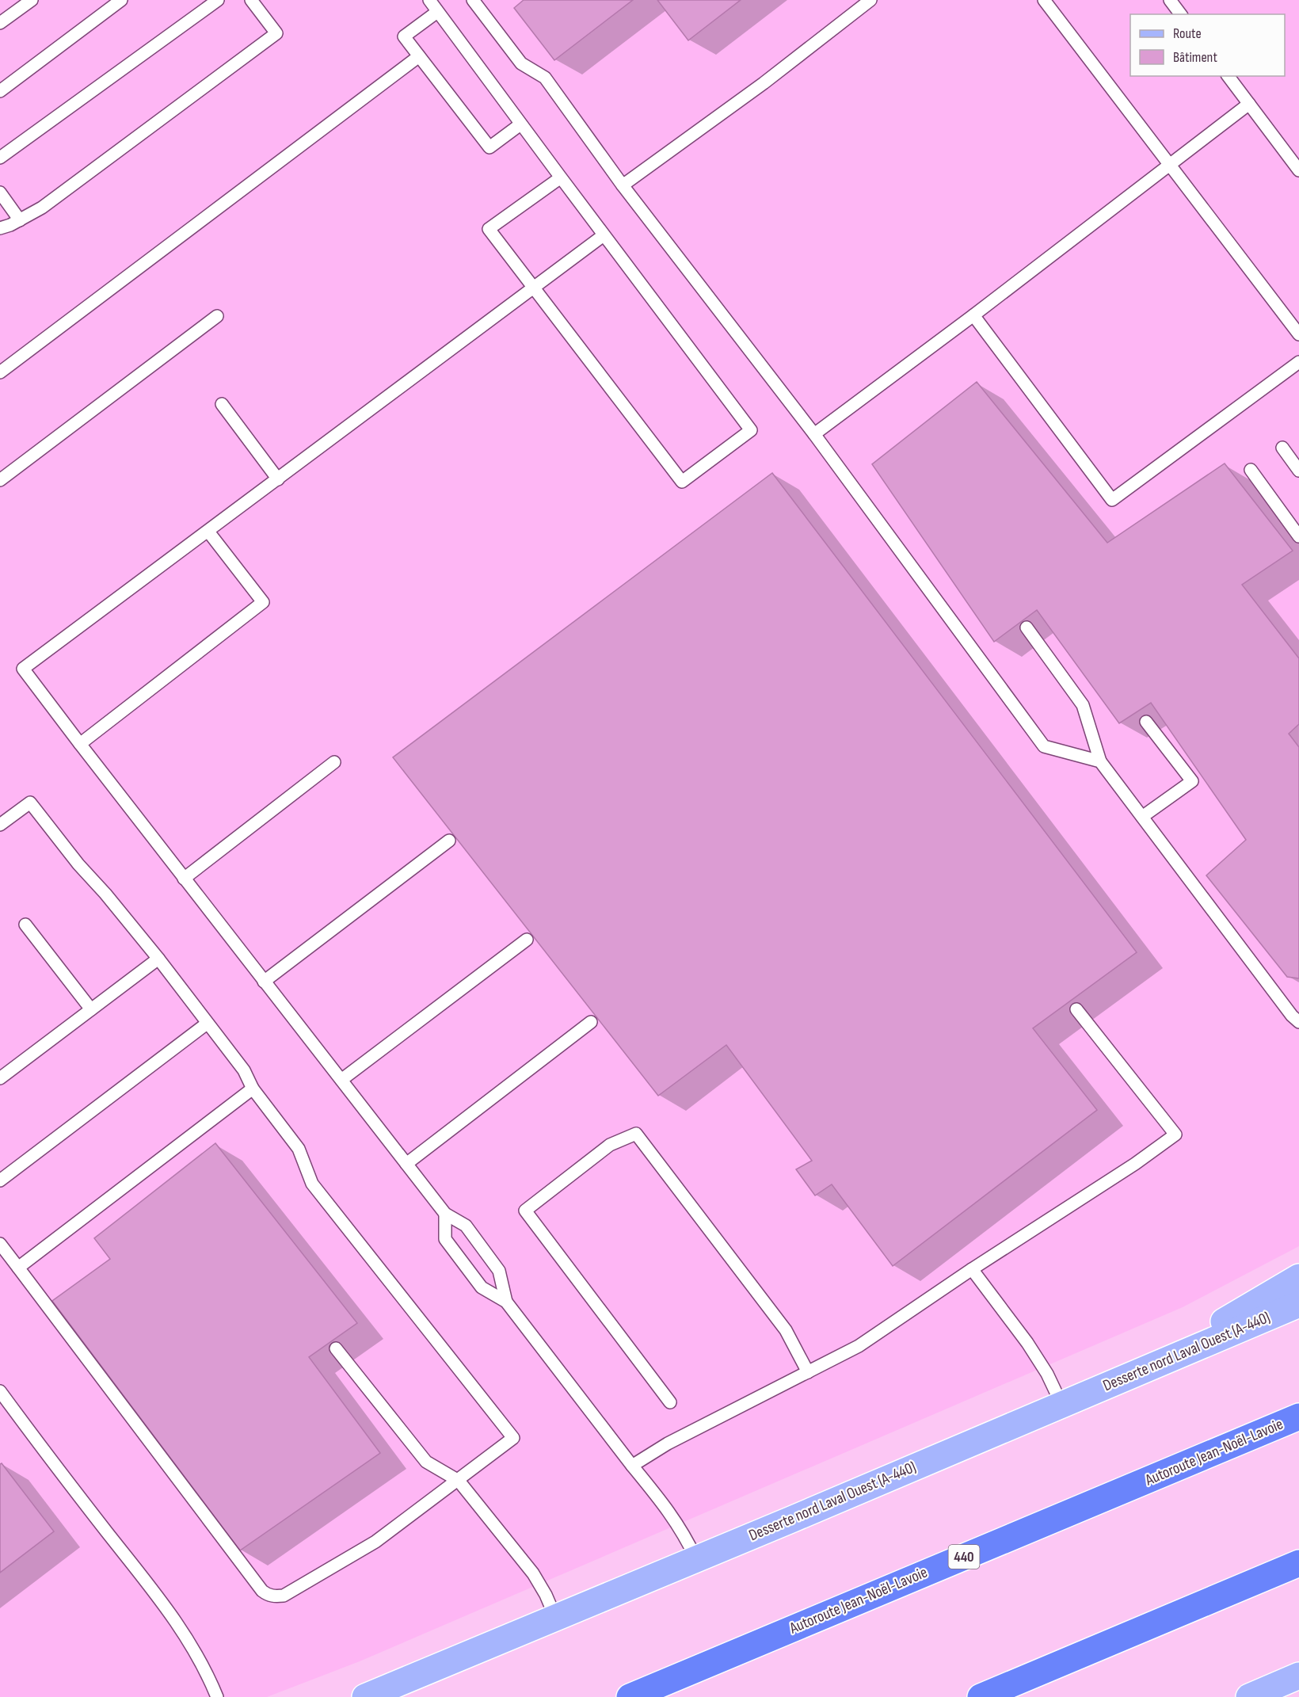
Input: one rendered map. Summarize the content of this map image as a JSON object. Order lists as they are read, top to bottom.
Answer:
{
  "streets": {
    "highway": ["Autoroute Jean-Noël-Lavoie", "440"],
    "main road": ["Desserte nord Laval Ouest (A-440)"]
  },
  "legend": ["Route", "Bâtiment"]
}
